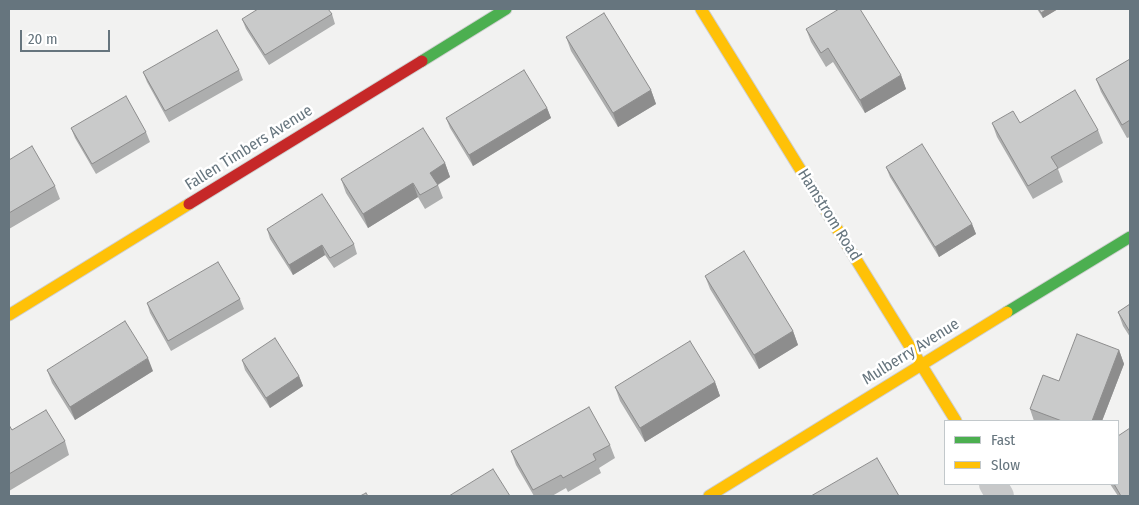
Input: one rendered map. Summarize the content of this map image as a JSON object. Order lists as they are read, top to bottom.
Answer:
{
  "streets": {
    "street": ["Fallen Timbers Avenue", "Hamstrom Road", "Mulberry Avenue"]
  },
  "crossings": [
    ["Hamstrom Road", "Mulberry Avenue"]
  ],
  "legend": ["Fast", "Slow"],
  "scale_bar": "20 m"
}
